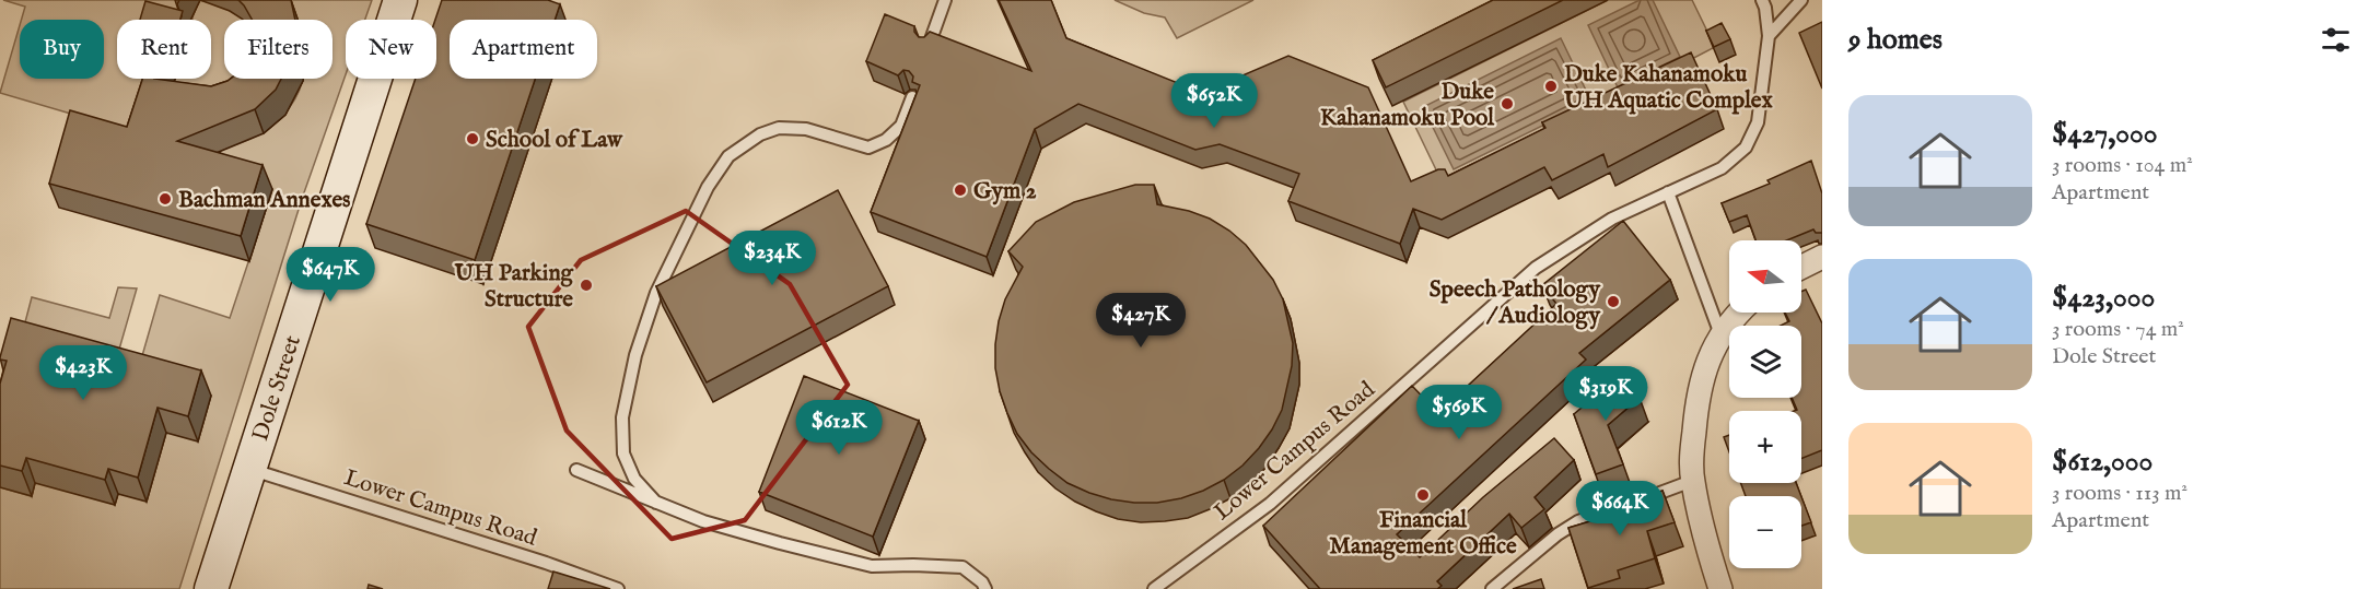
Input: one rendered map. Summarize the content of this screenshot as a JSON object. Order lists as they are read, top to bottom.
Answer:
{
  "streets": {
    "street": ["Dole Street"],
    "lane": ["Lower Campus Road"]
  },
  "crossings": [
    ["Dole Street", "Lower Campus Road"]
  ],
  "places": [
    "Duke Kahanamoku UH Aquatic Complex",
    "Duke Kahanamoku Pool",
    "School of Law",
    "Gym 2",
    "Bachman Annexes",
    "UH Parking Structure",
    "Speech Pathology / Audiology",
    "Financial Management Office"
  ],
  "north": "left",
  "page": {
    "heading": "9 homes",
    "chip": [
      "Buy",
      "Rent",
      "Filters",
      "New",
      "Apartment"
    ],
    "price": [
      "$652K",
      "$234K",
      "$647K",
      "$427K",
      "$423K",
      "$319K",
      "$569K",
      "$612K",
      "$664K"
    ],
    "list": [
      {
        "name": "$427,000",
        "note": "3 rooms · 104 m² · Apartment"
      },
      {
        "name": "$423,000",
        "note": "3 rooms · 74 m² · Dole Street"
      },
      {
        "name": "$612,000",
        "note": "3 rooms · 113 m² · Apartment"
      }
    ],
    "map_buttons": ["+", "−"]
  }
}
